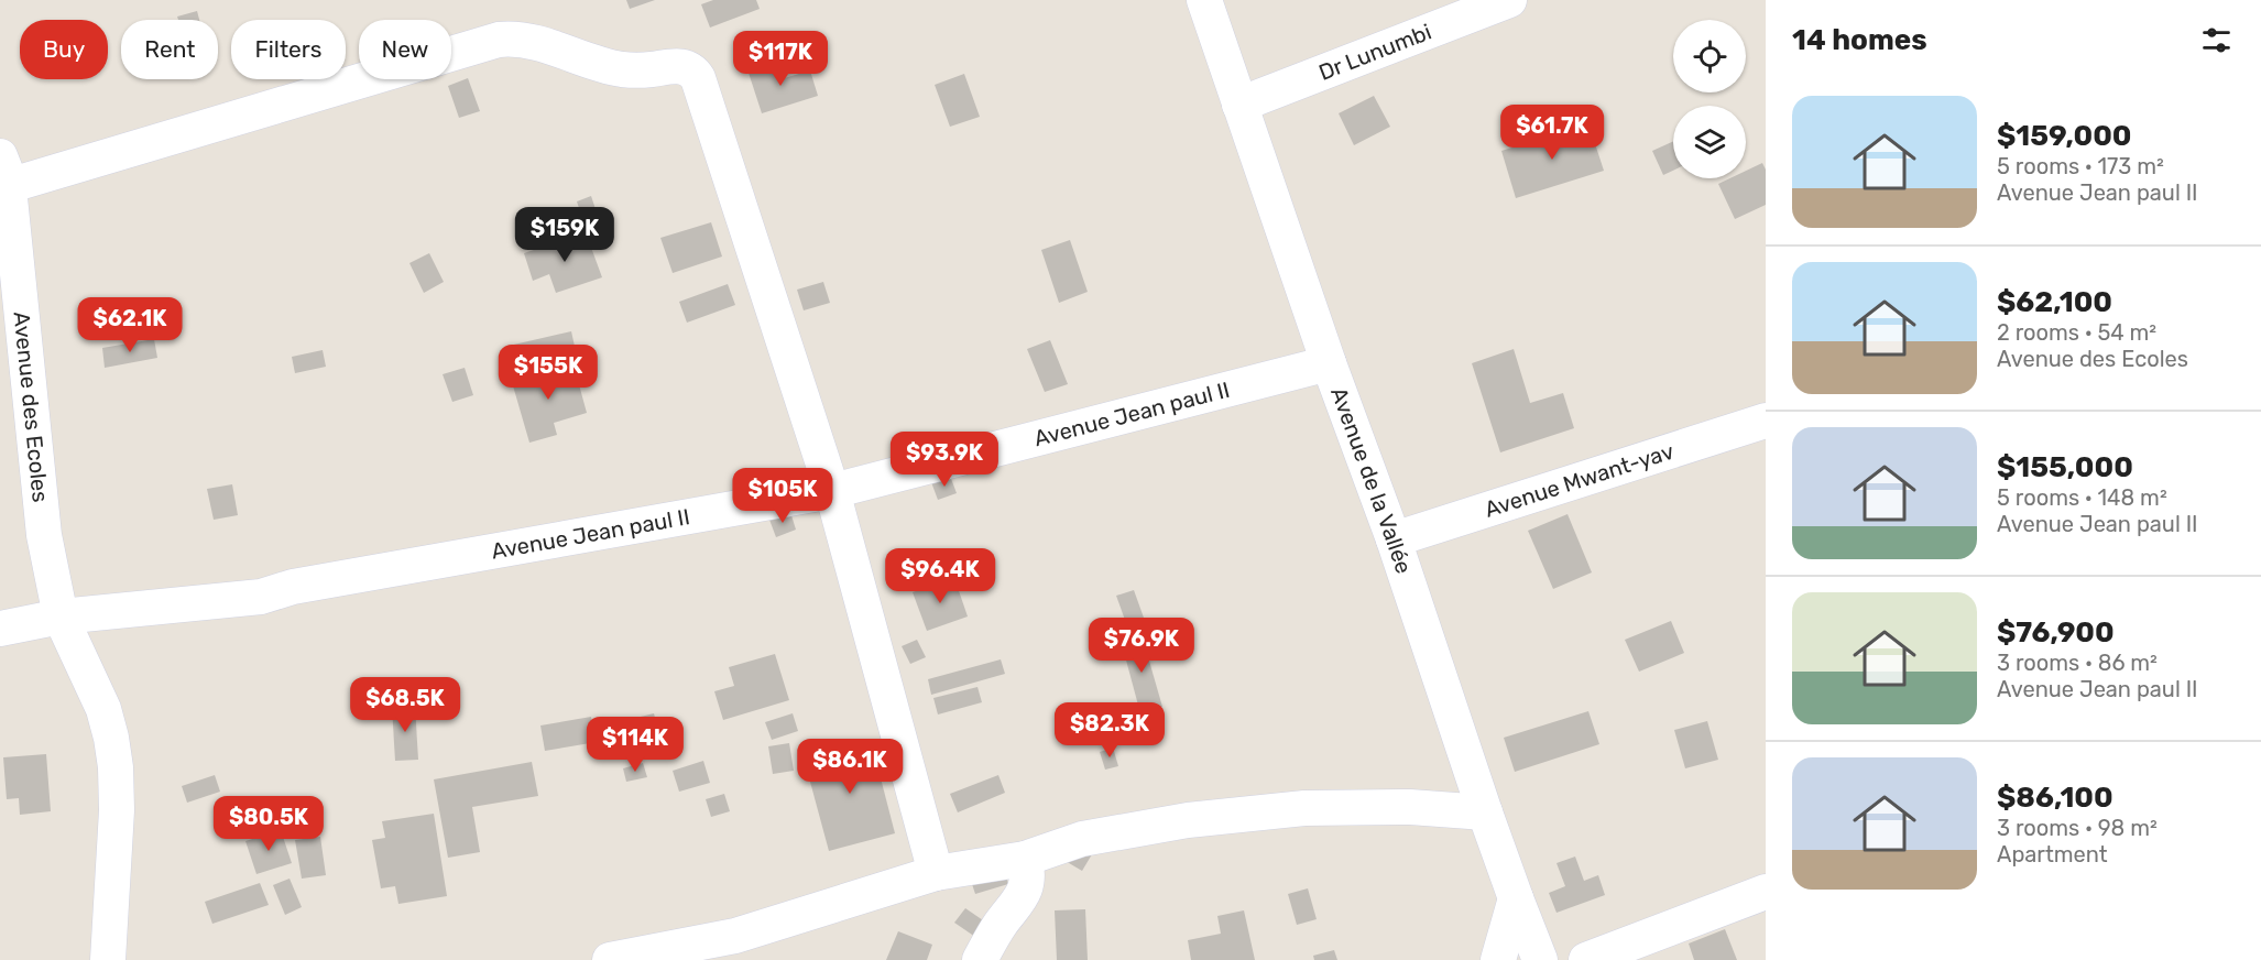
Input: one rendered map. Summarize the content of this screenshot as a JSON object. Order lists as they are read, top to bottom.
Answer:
{
  "streets": {
    "street": [
      "Dr Lunumbi",
      "Avenue des Ecoles",
      "Avenue Jean paul II",
      "Avenue Mwant-yav",
      "Avenue de la Vallée"
    ]
  },
  "crossings": [
    ["Dr Lunumbi", "Avenue de la Vallée"],
    ["Avenue des Ecoles", "Avenue Jean paul II"],
    ["Avenue Jean paul II", "Avenue de la Vallée"],
    ["Avenue Mwant-yav", "Avenue de la Vallée"]
  ],
  "page": {
    "heading": "14 homes",
    "chip": [
      "Buy",
      "Rent",
      "Filters",
      "New"
    ],
    "price": [
      "$117K",
      "$61.7K",
      "$159K",
      "$62.1K",
      "$155K",
      "$93.9K",
      "$105K",
      "$96.4K",
      "$76.9K",
      "$68.5K",
      "$82.3K",
      "$114K",
      "$86.1K",
      "$80.5K"
    ],
    "list": [
      {
        "name": "$159,000",
        "note": "5 rooms · 173 m² · Avenue Jean paul II"
      },
      {
        "name": "$62,100",
        "note": "2 rooms · 54 m² · Avenue des Ecoles"
      },
      {
        "name": "$155,000",
        "note": "5 rooms · 148 m² · Avenue Jean paul II"
      },
      {
        "name": "$76,900",
        "note": "3 rooms · 86 m² · Avenue Jean paul II"
      },
      {
        "name": "$86,100",
        "note": "3 rooms · 98 m² · Apartment"
      }
    ]
  }
}
